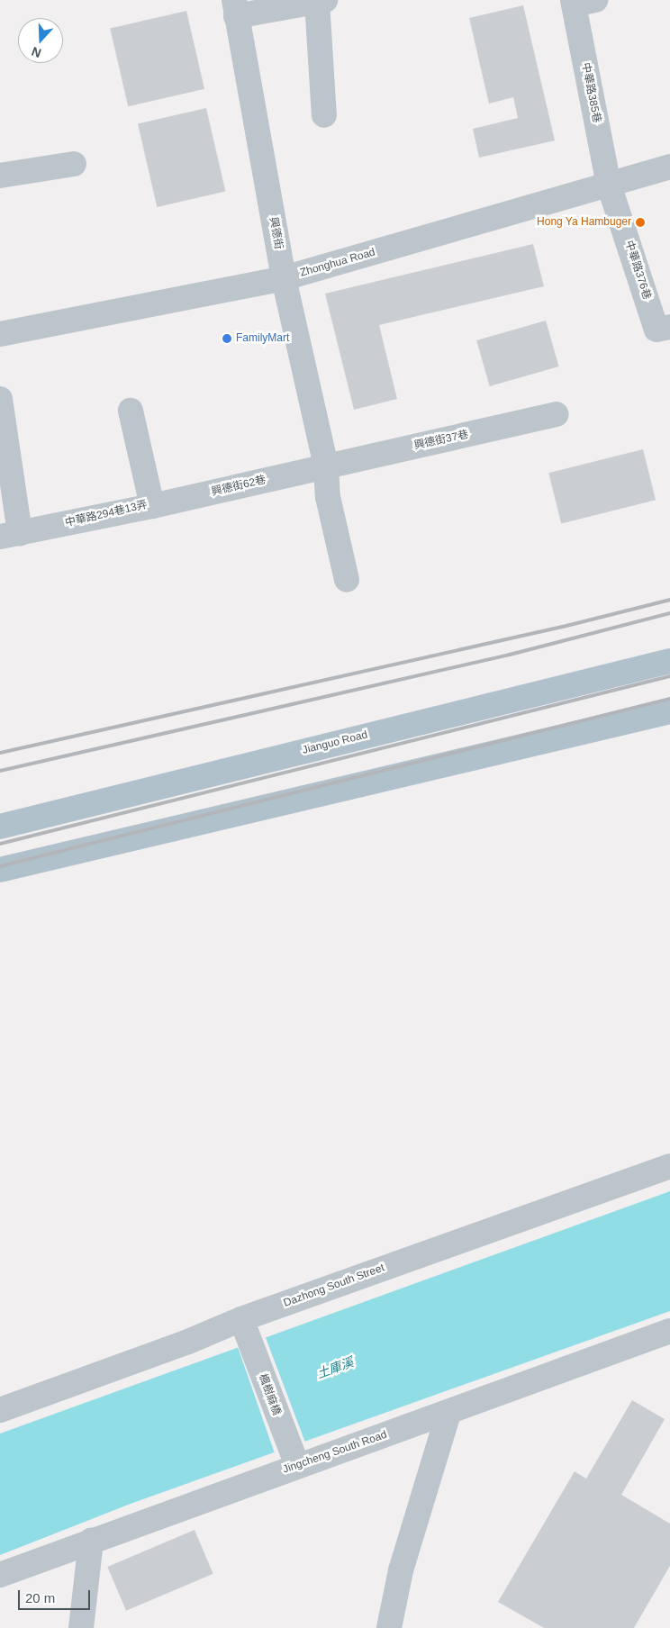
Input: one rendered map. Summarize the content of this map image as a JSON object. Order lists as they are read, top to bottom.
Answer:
{
  "streets": {
    "main road": ["Jianguo Road"],
    "street": [
      "中華路385巷",
      "興德街",
      "Zhonghua Road",
      "中華路376巷",
      "興德街37巷",
      "興德街62巷",
      "中華路294巷13弄",
      "Dazhong South Street",
      "楓樹麻橋",
      "Jingcheng South Road"
    ]
  },
  "crossings": [
    ["中華路385巷", "Zhonghua Road"],
    ["中華路385巷", "中華路376巷"],
    ["興德街", "Zhonghua Road"],
    ["興德街", "興德街37巷"],
    ["興德街", "興德街62巷"],
    ["Zhonghua Road", "中華路376巷"],
    ["興德街37巷", "興德街62巷"],
    ["興德街62巷", "中華路294巷13弄"],
    ["Dazhong South Street", "楓樹麻橋"],
    ["楓樹麻橋", "Jingcheng South Road"]
  ],
  "water": ["土庫溪"],
  "places": ["Hong Ya Hambuger", "FamilyMart"],
  "scale_bar": "20 m",
  "north": "bottom"
}
